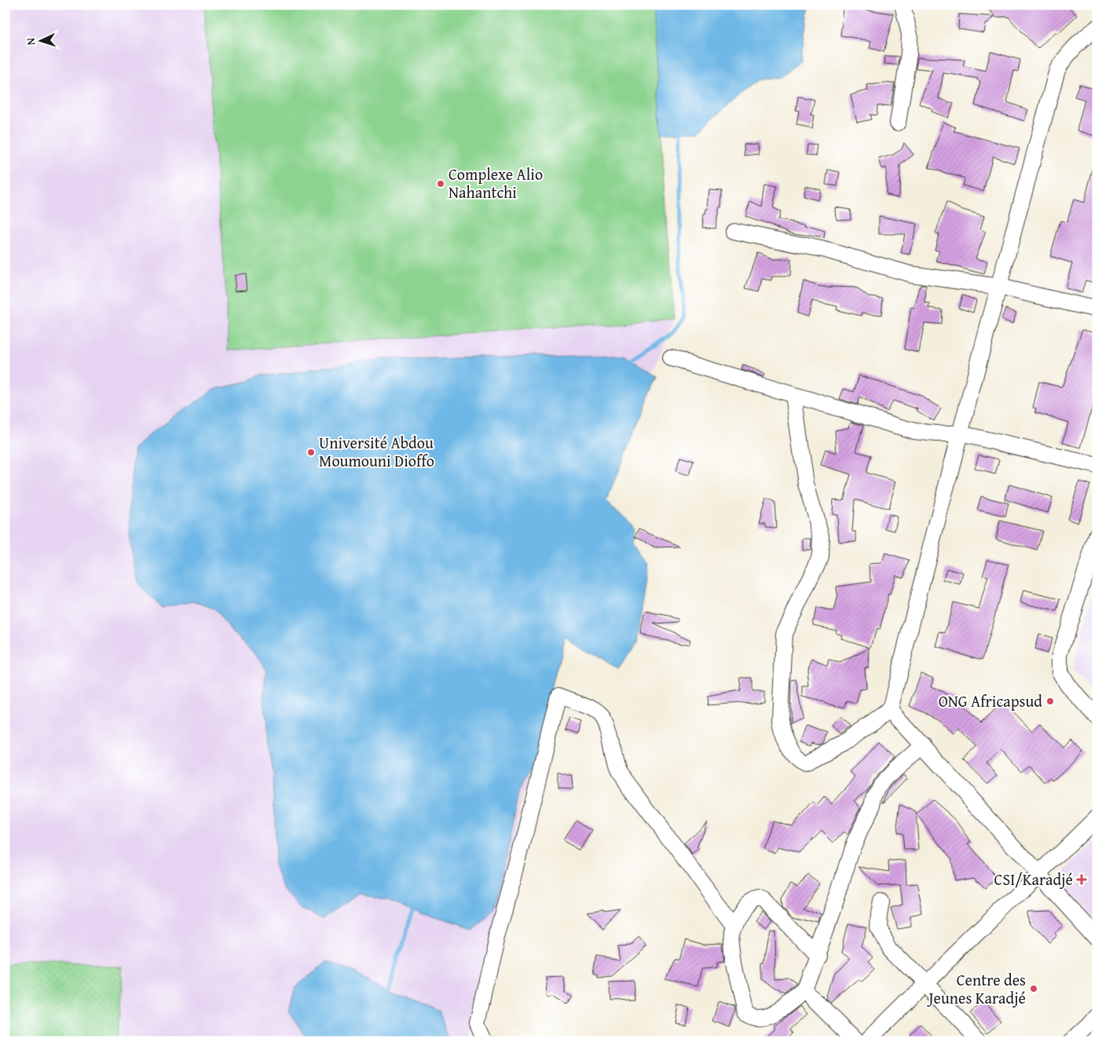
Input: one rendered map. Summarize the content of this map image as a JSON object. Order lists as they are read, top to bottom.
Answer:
{
  "places": {
    "other": [
      "Complexe Alio Nahantchi",
      "Université Abdou Moumouni Dioffo",
      "ONG Africapsud",
      "Centre des Jeunes Karadjé"
    ],
    "health": ["CSI/Karadjé"]
  },
  "north": "left"
}
